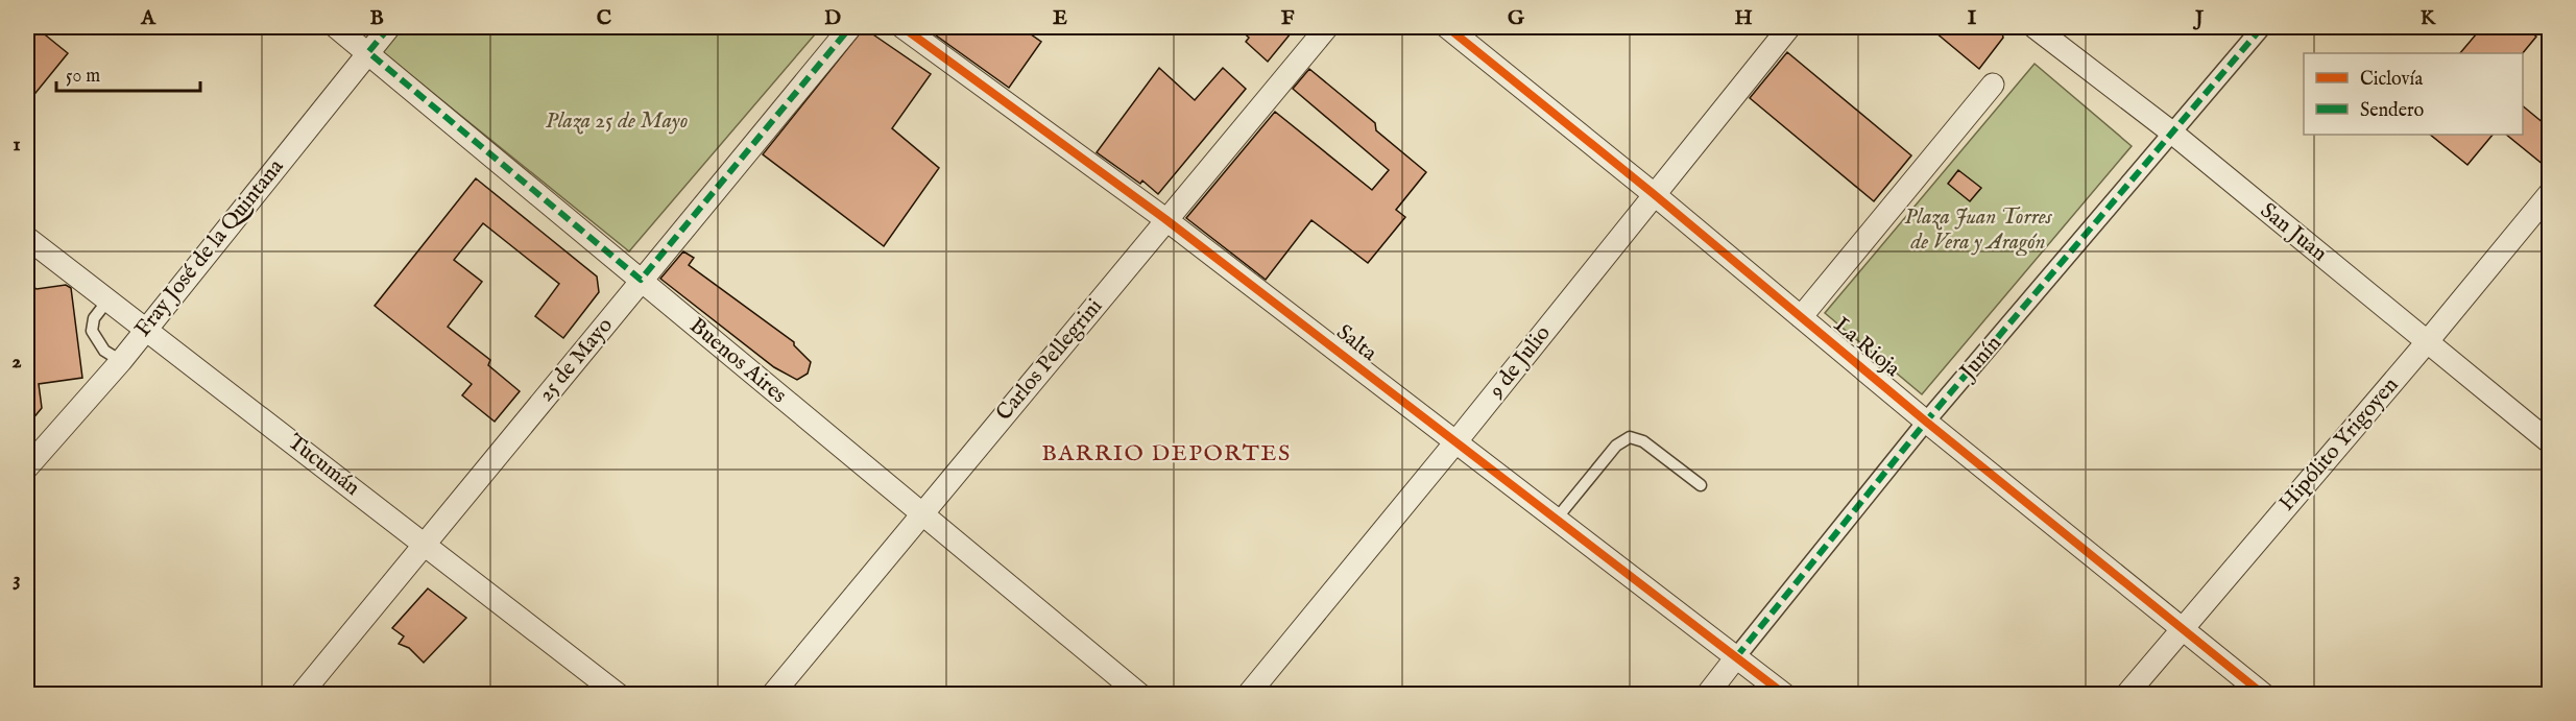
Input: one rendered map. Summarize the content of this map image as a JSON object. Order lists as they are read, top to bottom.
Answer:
{
  "streets": {
    "street": [
      "San Juan",
      "Fray José de la Quintana",
      "Salta",
      "La Rioja",
      "Junín",
      "25 de Mayo",
      "Carlos Pellegrini",
      "Buenos Aires",
      "9 de Julio",
      "Hipólito Yrigoyen",
      "Tucumán"
    ]
  },
  "crossings": [
    ["San Juan", "Junín"],
    ["San Juan", "Hipólito Yrigoyen"],
    ["Fray José de la Quintana", "Buenos Aires"],
    ["Fray José de la Quintana", "Tucumán"],
    ["Salta", "Junín"],
    ["Salta", "Carlos Pellegrini"],
    ["Salta", "9 de Julio"],
    ["La Rioja", "Junín"],
    ["La Rioja", "9 de Julio"],
    ["La Rioja", "Hipólito Yrigoyen"],
    ["25 de Mayo", "Buenos Aires"],
    ["25 de Mayo", "Tucumán"],
    ["Carlos Pellegrini", "Buenos Aires"]
  ],
  "districts": ["BARRIO DEPORTES"],
  "parks": ["Plaza 25 de Mayo", "Plaza Juan Torres de Vera y Aragón"],
  "legend": ["Ciclovía", "Sendero"],
  "scale_bar": "50 m",
  "grid": {
    "columns": [
      "A",
      "B",
      "C",
      "D",
      "E",
      "F",
      "G",
      "H",
      "I",
      "J",
      "K"
    ],
    "rows": ["1", "2", "3"]
  }
}
